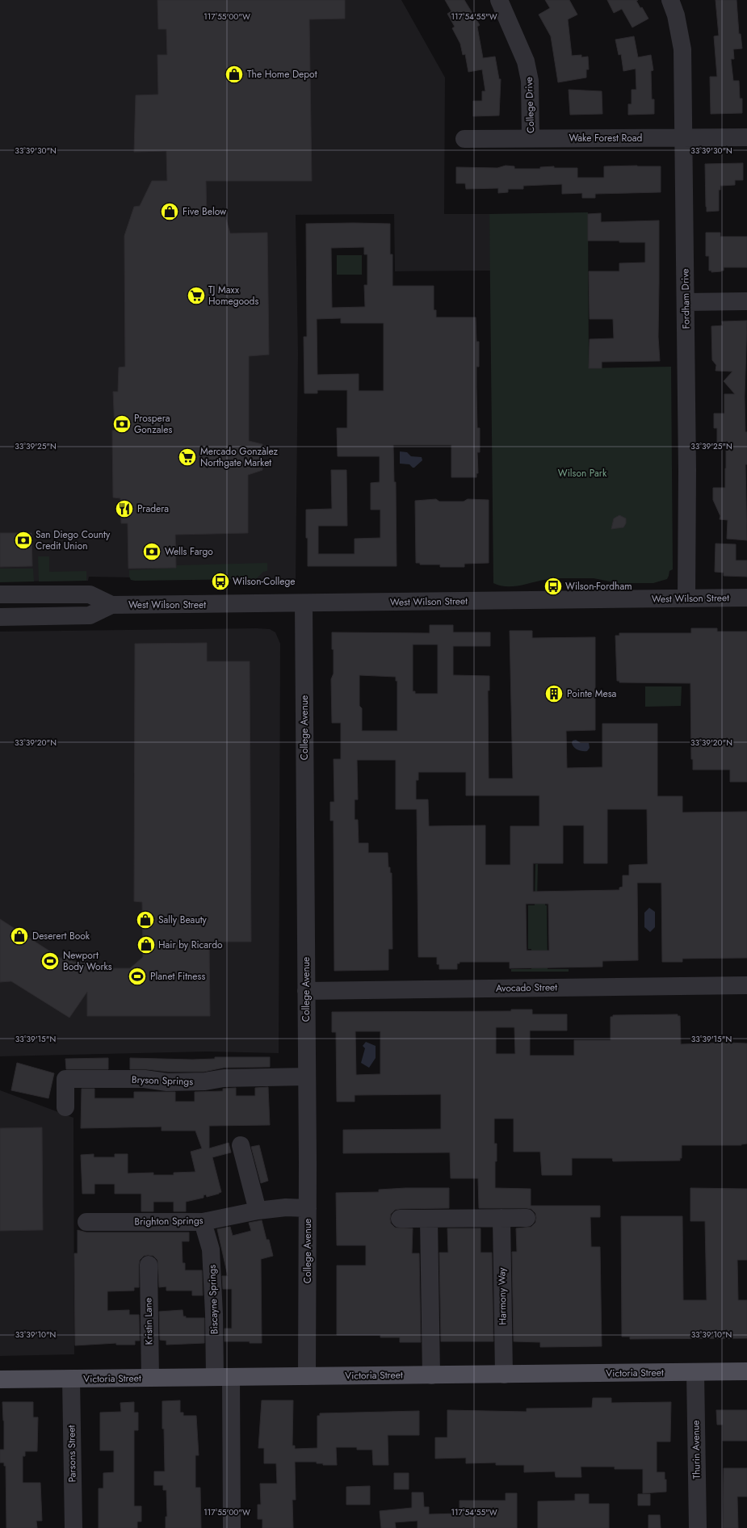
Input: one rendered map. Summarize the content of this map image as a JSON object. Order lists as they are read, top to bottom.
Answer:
{
  "streets": {
    "main road": ["Victoria Street"],
    "street": [
      "College Drive",
      "Wake Forest Road",
      "Fordham Drive",
      "West Wilson Street",
      "College Avenue",
      "Avocado Street",
      "Bryson Springs",
      "Brighton Springs",
      "Harmony Way",
      "Biscayne Springs",
      "Kristin Lane",
      "Thurin Avenue",
      "Parsons Street"
    ]
  },
  "crossings": [
    ["College Drive", "Wake Forest Road"],
    ["Wake Forest Road", "Fordham Drive"],
    ["Fordham Drive", "West Wilson Street"],
    ["West Wilson Street", "College Avenue"],
    ["College Avenue", "Avocado Street"],
    ["College Avenue", "Bryson Springs"],
    ["College Avenue", "Brighton Springs"],
    ["College Avenue", "Victoria Street"],
    ["Brighton Springs", "Biscayne Springs"],
    ["Harmony Way", "Victoria Street"],
    ["Biscayne Springs", "Victoria Street"],
    ["Kristin Lane", "Victoria Street"],
    ["Victoria Street", "Thurin Avenue"],
    ["Victoria Street", "Parsons Street"]
  ],
  "parks": ["Wilson Park"],
  "places": {
    "shop": [
      "The Home Depot",
      "Five Below",
      "Sally Beauty",
      "Deserert Book",
      "Hair by Ricardo"
    ],
    "supermarket": ["TJ Maxx Homegoods", "Mercado Gonzàlez Northgate Market"],
    "bank": ["Prospera Gonzales", "San Diego County Credit Union", "Wells Fargo"],
    "restaurant": ["Pradera"],
    "bus stop": ["Wilson-College", "Wilson-Fordham"],
    "building": ["Pointe Mesa"],
    "sports": ["Newport Body Works", "Planet Fitness"]
  },
  "coordinates": [
    "117°55'00\"W",
    "117°54'55\"W",
    "33°39'30\"N",
    "33°39'25\"N",
    "33°39'20\"N",
    "33°39'15\"N",
    "33°39'10\"N"
  ]
}
